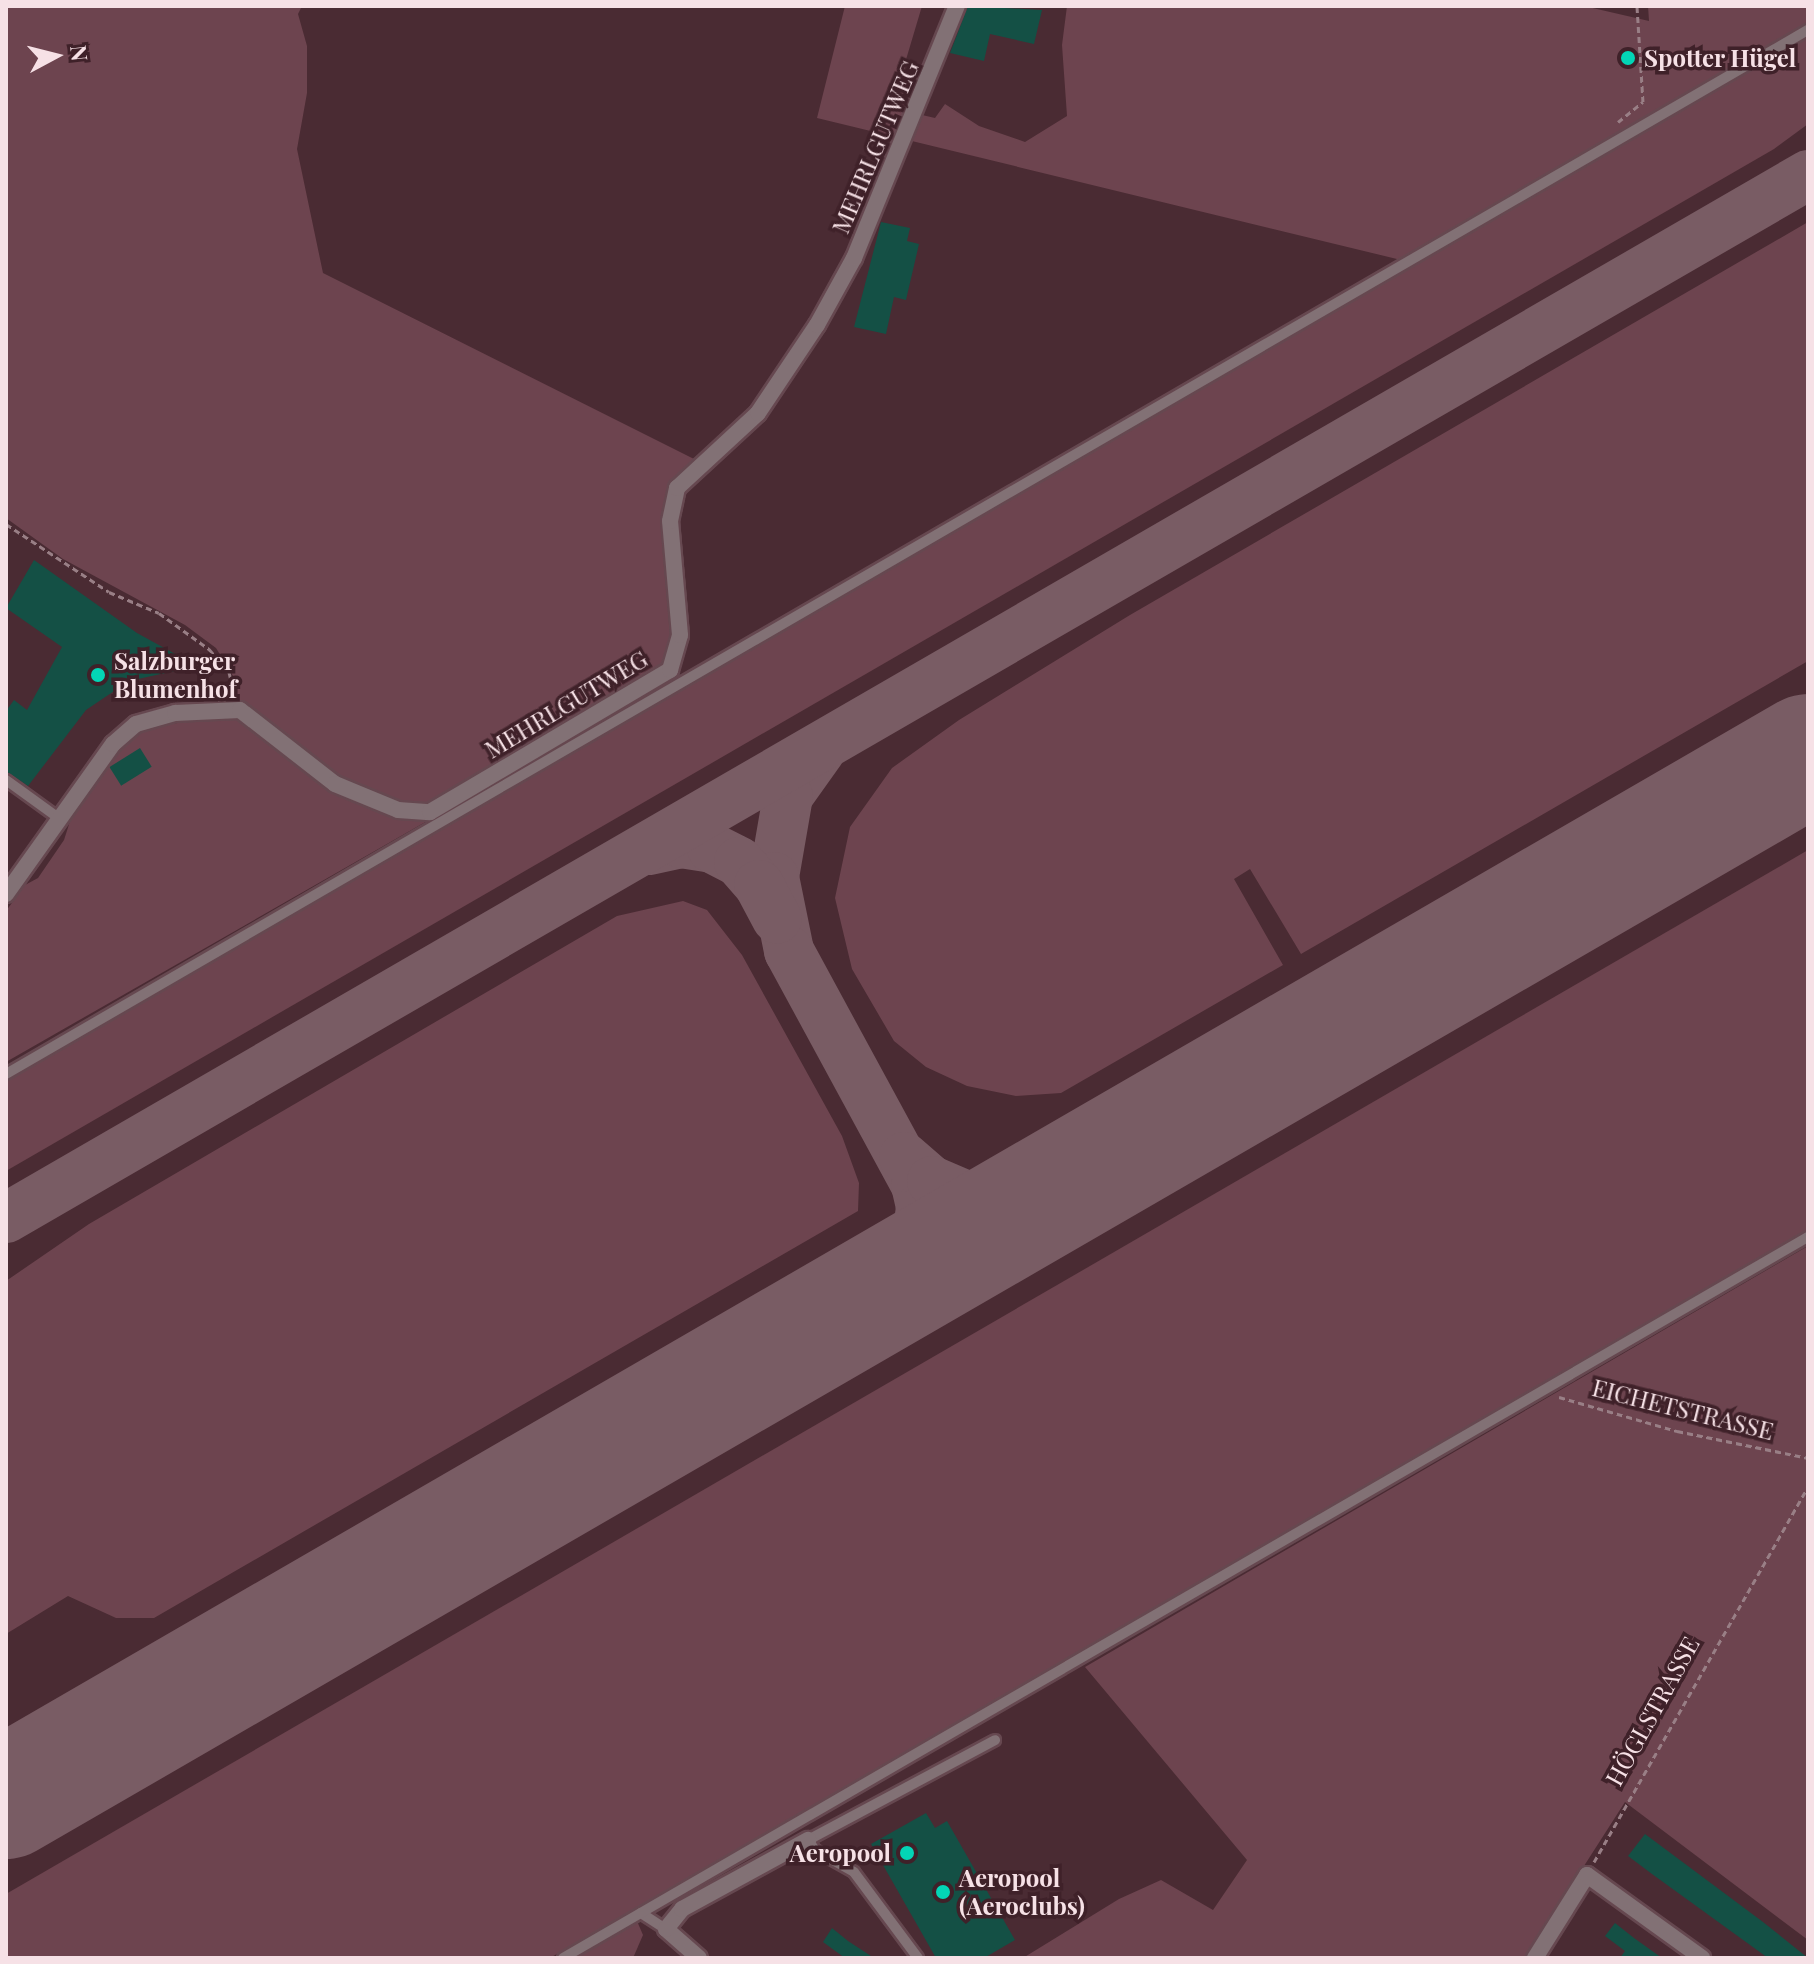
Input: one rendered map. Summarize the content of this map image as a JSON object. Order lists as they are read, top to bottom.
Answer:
{
  "streets": {
    "street": ["MEHRLGUTWEG"],
    "path": ["EICHETSTRASSE", "HÖGLSTRASSE"]
  },
  "places": [
    "Spotter Hügel",
    "Salzburger Blumenhof",
    "Aeropool",
    "Aeropool (Aeroclubs)"
  ],
  "north": "right"
}
